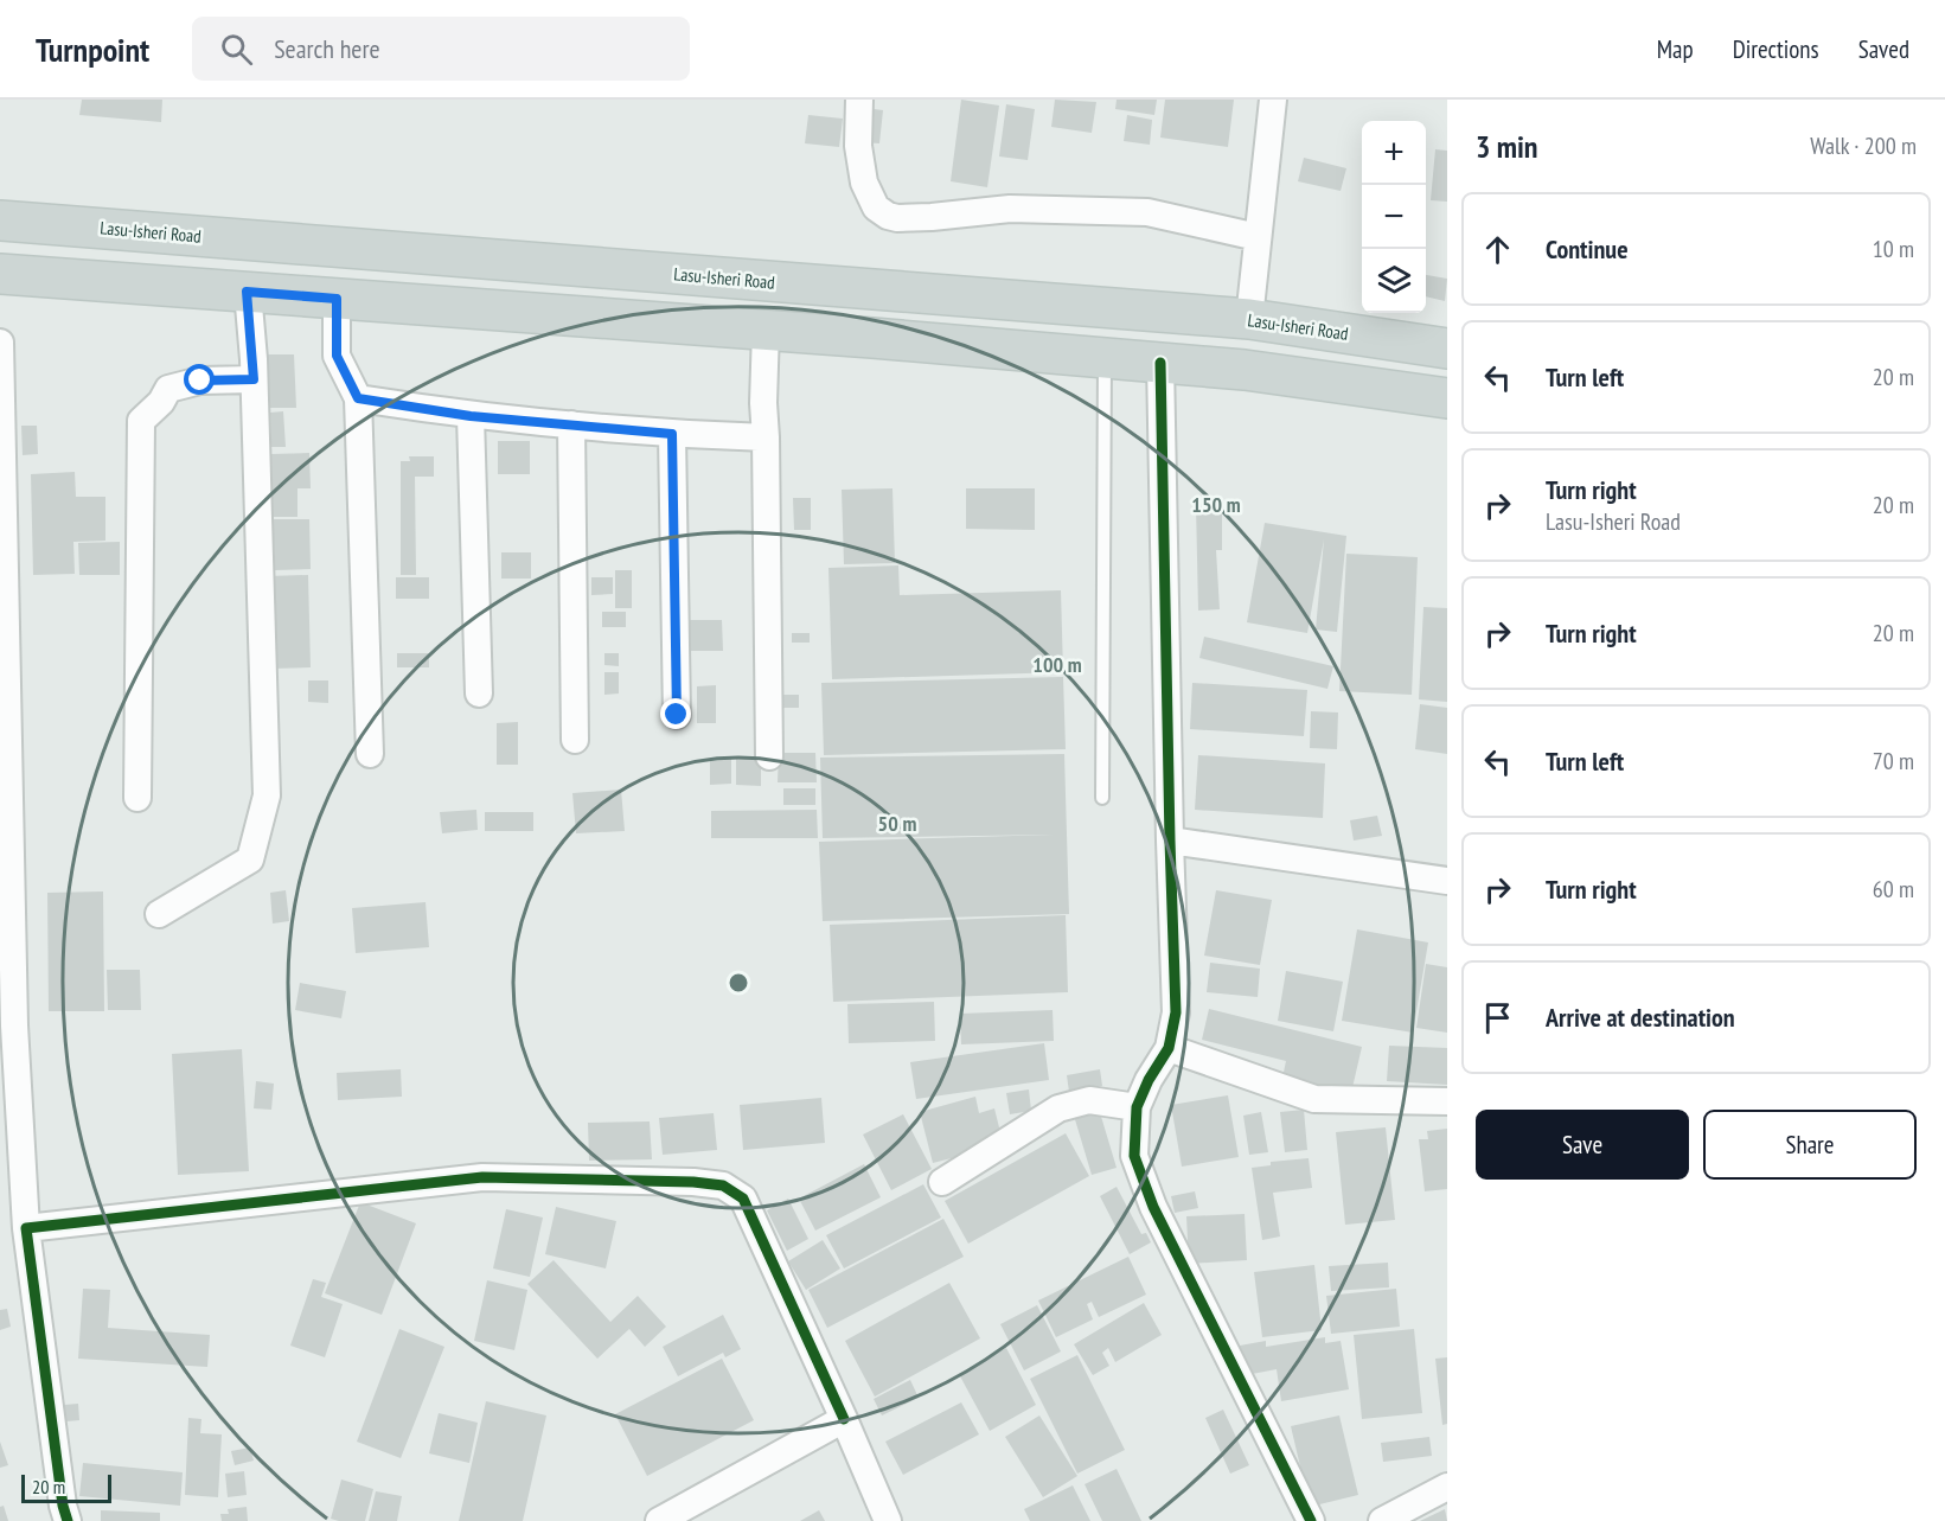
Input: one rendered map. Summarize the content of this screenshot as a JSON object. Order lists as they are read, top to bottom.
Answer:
{
  "streets": {
    "main road": ["Lasu-Isheri Road"]
  },
  "scale_bar": "20 m",
  "page": {
    "header": "Turnpoint",
    "search": "Search here",
    "nav": ["Map", "Directions", "Saved"],
    "heading": ["3 min", "Walk · 200 m"],
    "map_buttons": ["+", "−"],
    "list": [
      ["Continue", "10 m"],
      ["Turn left", "20 m"],
      ["Turn right", "Lasu-Isheri Road", "20 m"],
      ["Turn right", "20 m"],
      ["Turn left", "70 m"],
      ["Turn right", "60 m"],
      "Arrive at destination"
    ],
    "buttons": ["Save", "Share"],
    "scale": "20 m"
  },
  "rings": ["150 m", "100 m", "50 m"]
}
